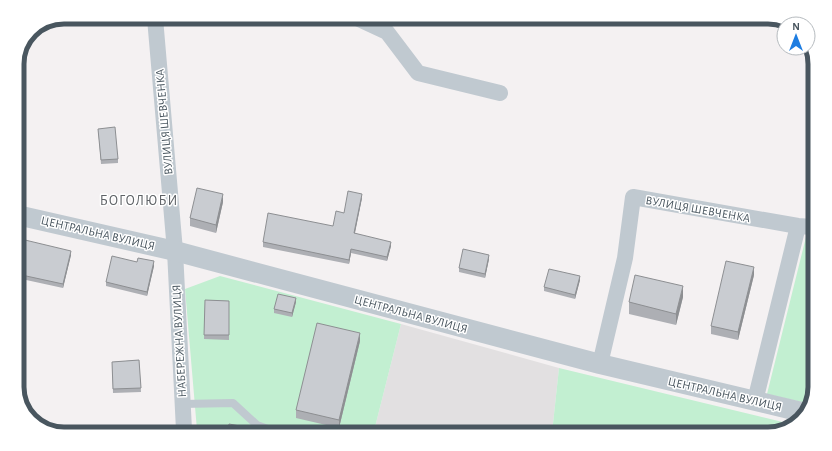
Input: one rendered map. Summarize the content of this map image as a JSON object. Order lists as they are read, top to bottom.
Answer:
{
  "streets": {
    "street": ["ВУЛИЦЯ ШЕВЧЕНКА", "ЦЕНТРАЛЬНА ВУЛИЦЯ", "НАБЕРЕЖНА ВУЛИЦЯ"]
  },
  "crossings": [
    ["ВУЛИЦЯ ШЕВЧЕНКА", "ЦЕНТРАЛЬНА ВУЛИЦЯ"],
    ["ВУЛИЦЯ ШЕВЧЕНКА", "НАБЕРЕЖНА ВУЛИЦЯ"],
    ["ЦЕНТРАЛЬНА ВУЛИЦЯ", "НАБЕРЕЖНА ВУЛИЦЯ"]
  ],
  "districts": ["БОГОЛЮБИ"],
  "north": "top"
}
